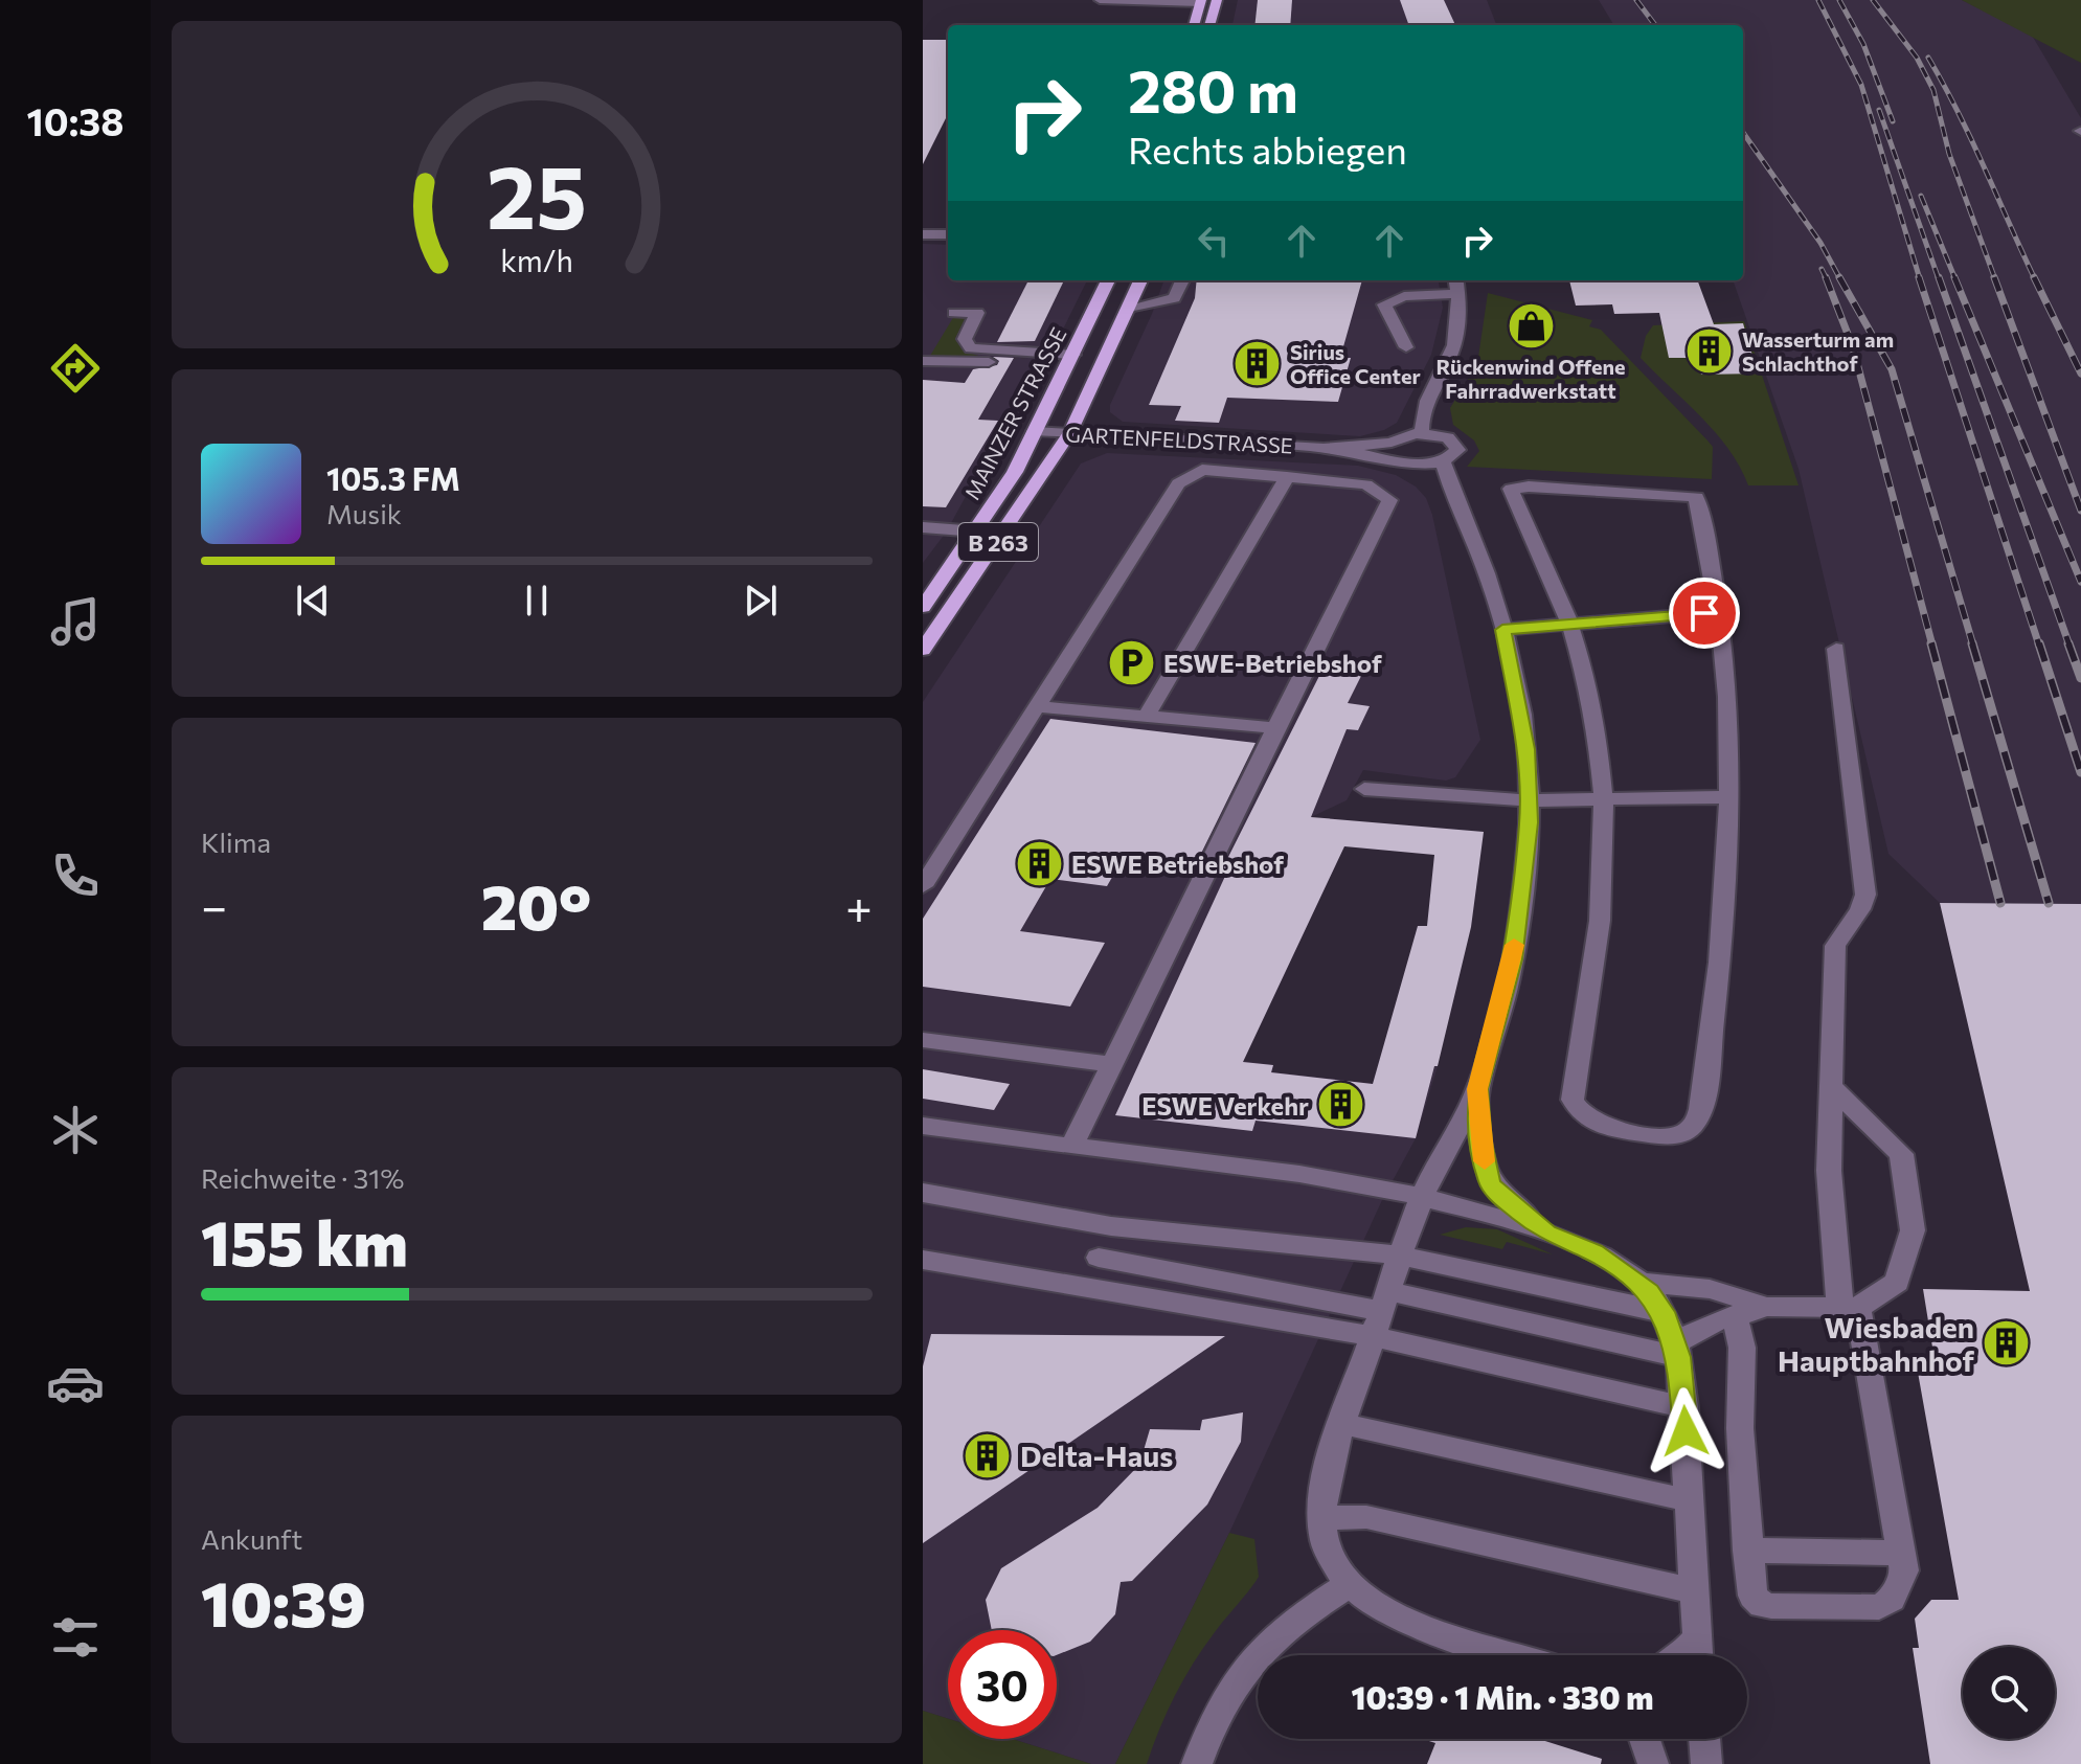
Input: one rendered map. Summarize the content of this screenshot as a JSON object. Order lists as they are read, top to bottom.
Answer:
{
  "streets": {
    "main road": ["MAINZER STRASSE", "B 263"],
    "street": ["GARTENFELDSTRASSE"]
  },
  "crossings": [
    ["MAINZER STRASSE", "GARTENFELDSTRASSE"]
  ],
  "places": {
    "shop": ["Rückenwind Offene Fahrradwerkstatt"],
    "building": [
      "Wasserturm am Schlachthof",
      "Sirius Office Center",
      "ESWE Betriebshof",
      "ESWE Verkehr",
      "Wiesbaden Hauptbahnhof",
      "Delta-Haus"
    ],
    "parking": ["ESWE-Betriebshof"]
  },
  "page": {
    "tabs": "10:38",
    "turn": ["280 m", "Rechts abbiegen"],
    "song": ["105.3 FM", "Musik"],
    "tile": [
      "Klima",
      ["Reichweite · 31%", "155 km"],
      ["Ankunft", "10:39"]
    ],
    "heat": ["−", "20°", "+"],
    "limit": "30",
    "trip": "10:39 · 1 Min. · 330 m",
    "gauge": ["25", "km/h"]
  }
}
